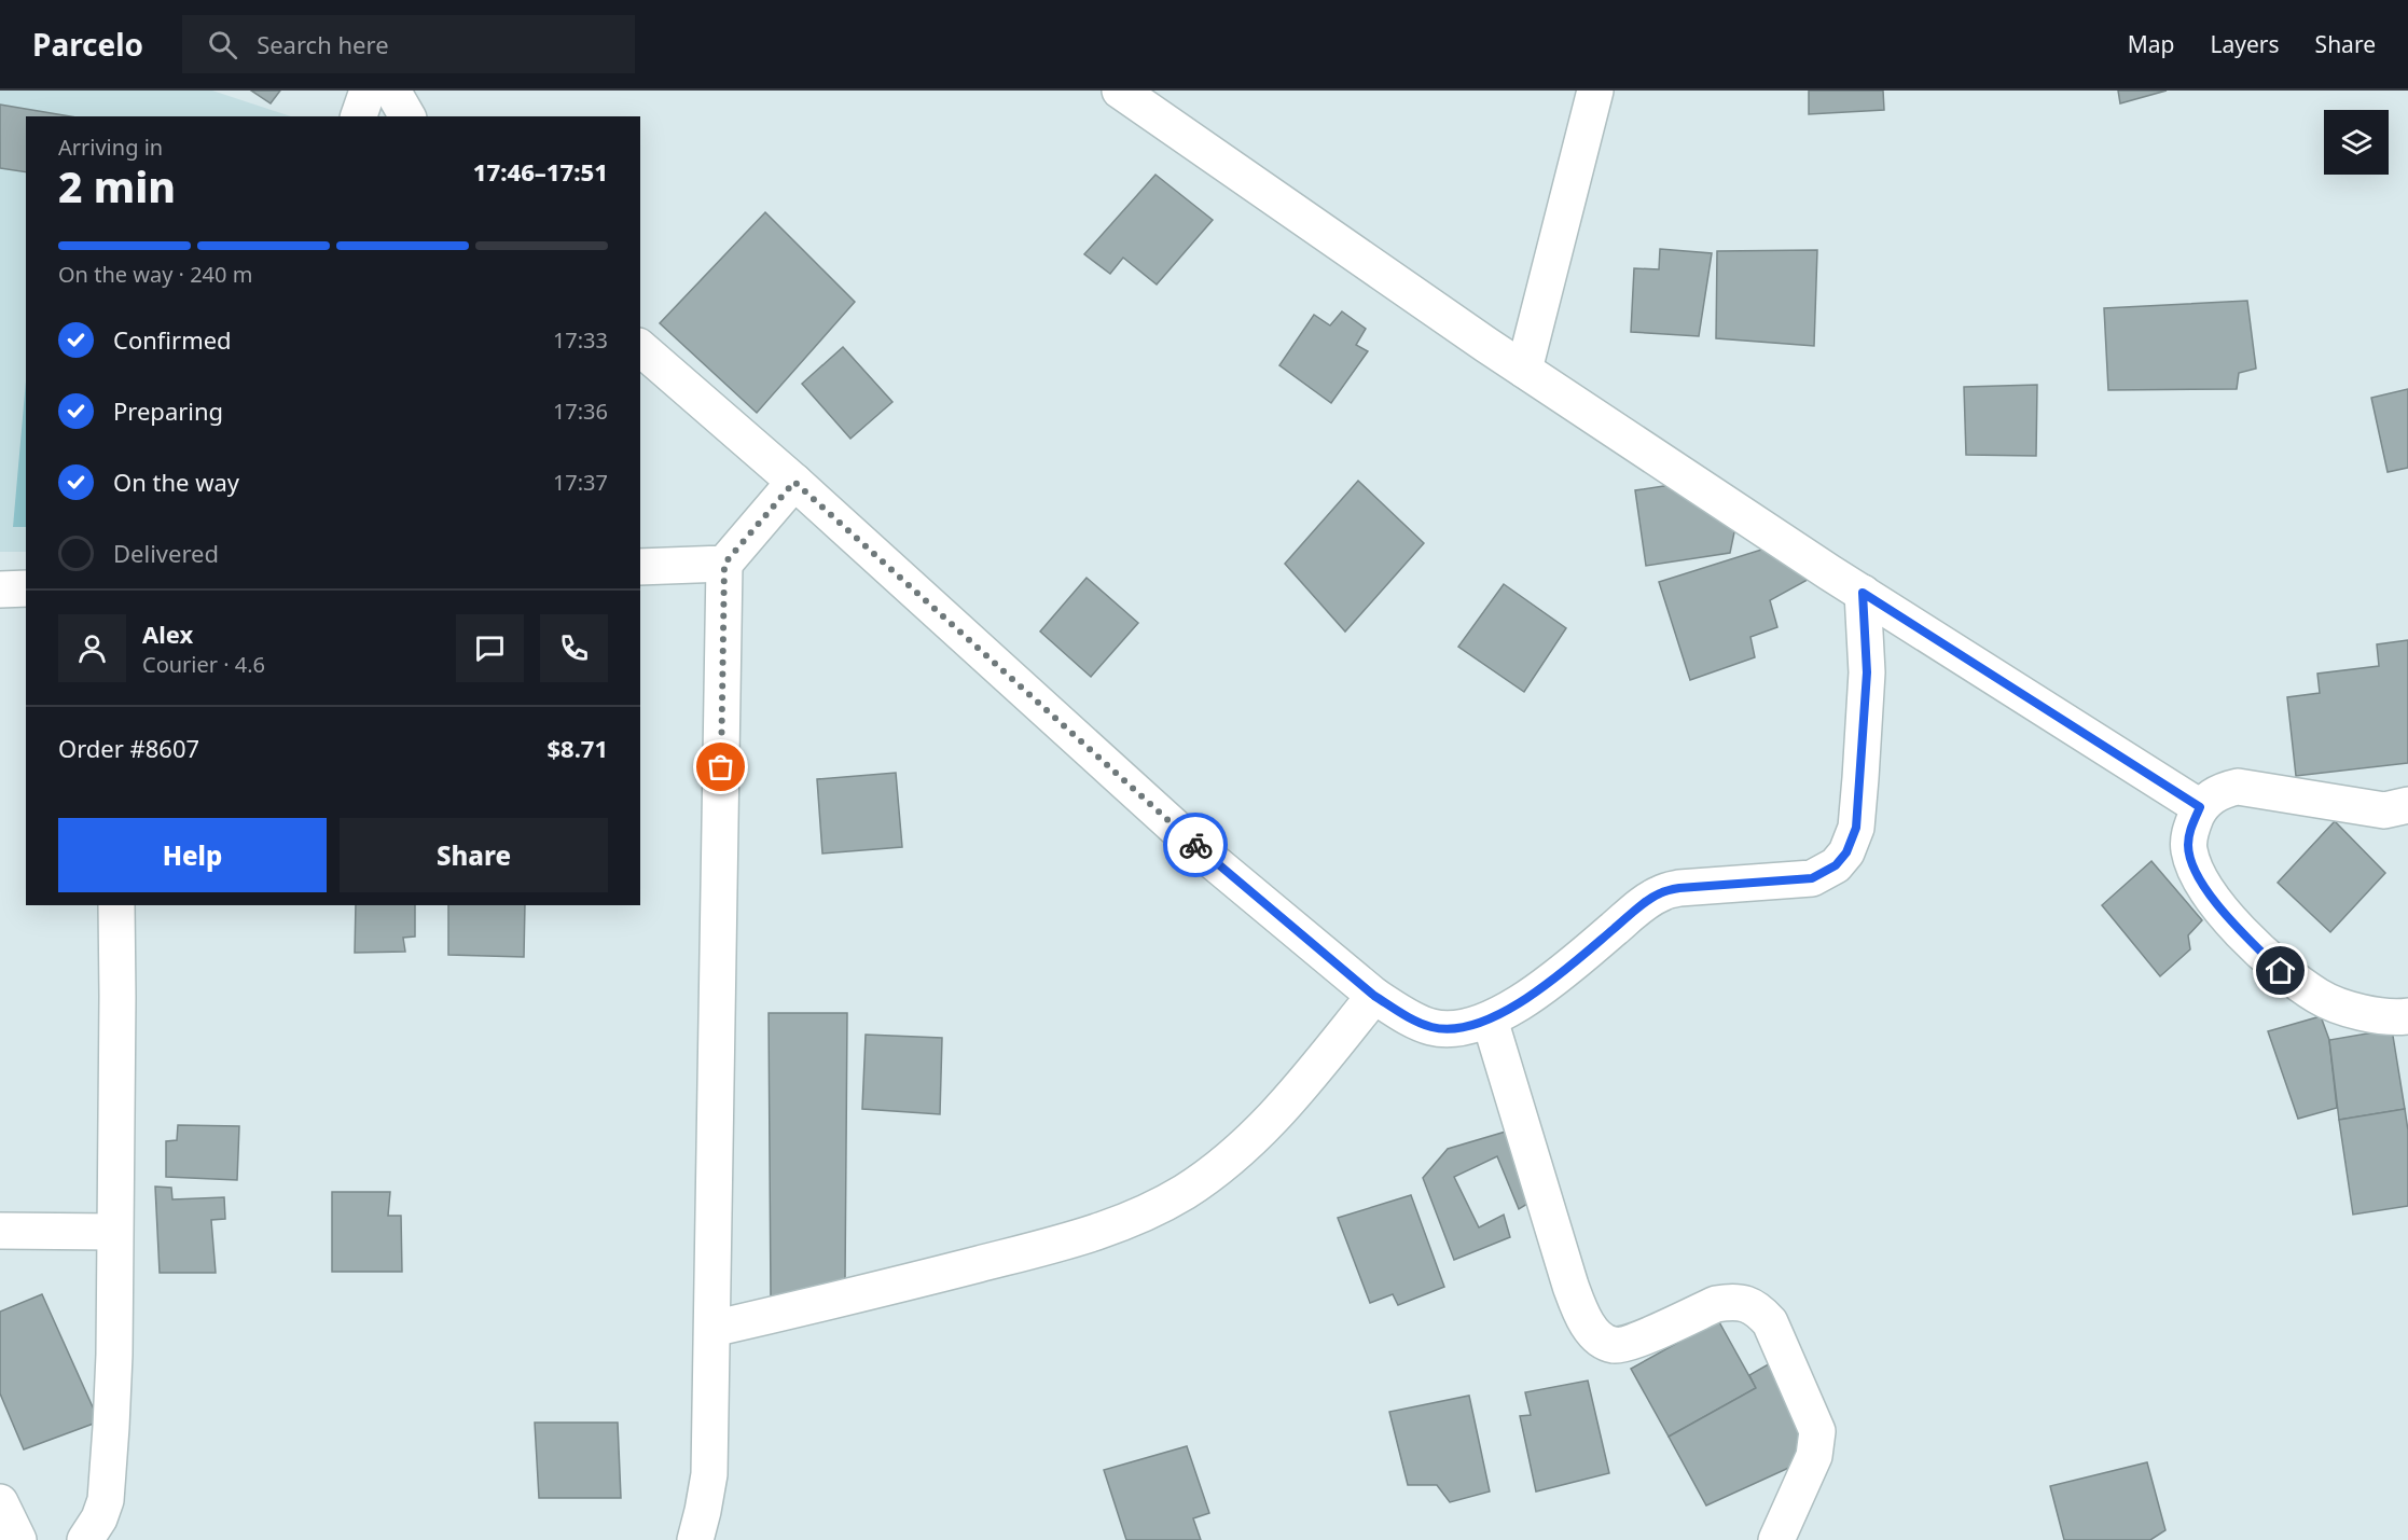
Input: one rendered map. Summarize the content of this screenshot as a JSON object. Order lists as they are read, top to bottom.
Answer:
{
  "page": {
    "header": "Parcelo",
    "search": "Search here",
    "nav": ["Map", "Layers", "Share"],
    "heading": ["2 min", "Arriving in", "17:46–17:51"],
    "panel": [
      "Alex",
      "Courier · 4.6",
      "Order #8607",
      "$8.71"
    ],
    "bar": "On the way · 240 m",
    "list": [
      ["Confirmed", "17:33"],
      ["Preparing", "17:36"],
      ["On the way", "17:37"],
      "Delivered"
    ],
    "buttons": ["Help", "Share"]
  }
}
